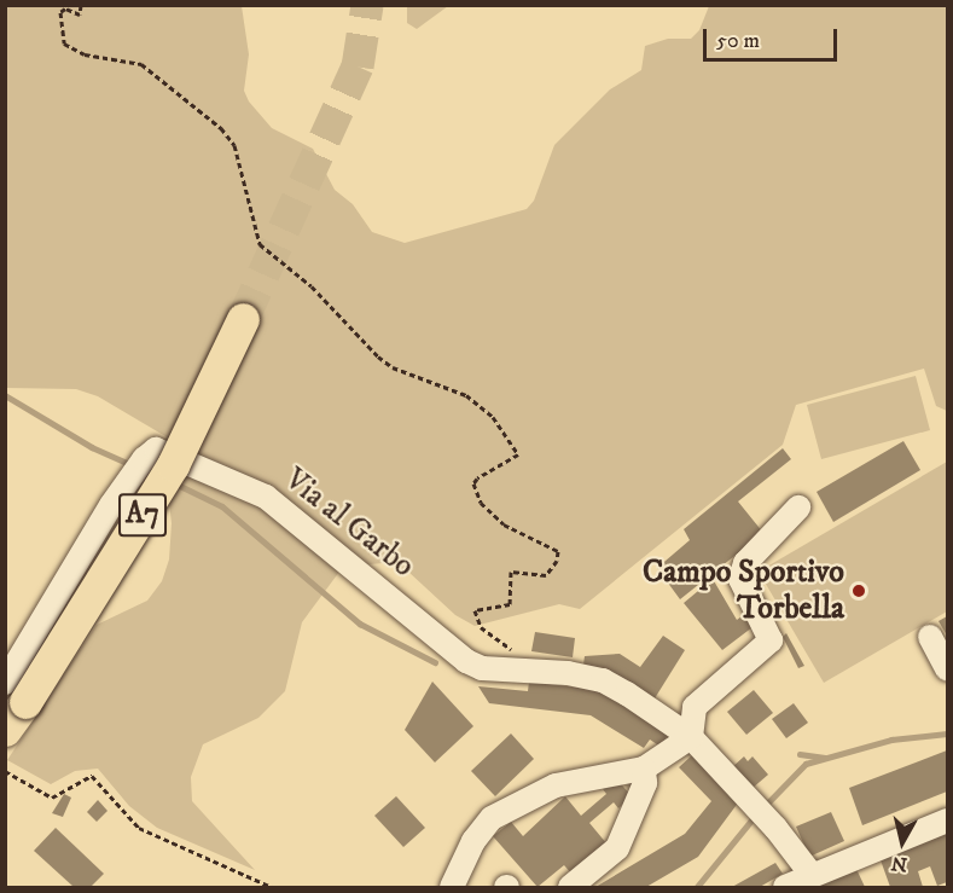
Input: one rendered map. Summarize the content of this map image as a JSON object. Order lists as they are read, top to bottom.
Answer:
{
  "streets": {
    "highway": ["A7"],
    "street": ["Via al Garbo"]
  },
  "crossings": [
    ["A7", "Via al Garbo"]
  ],
  "places": ["Campo Sportivo Torbella"],
  "scale_bar": "50 m",
  "north": "bottom"
}
